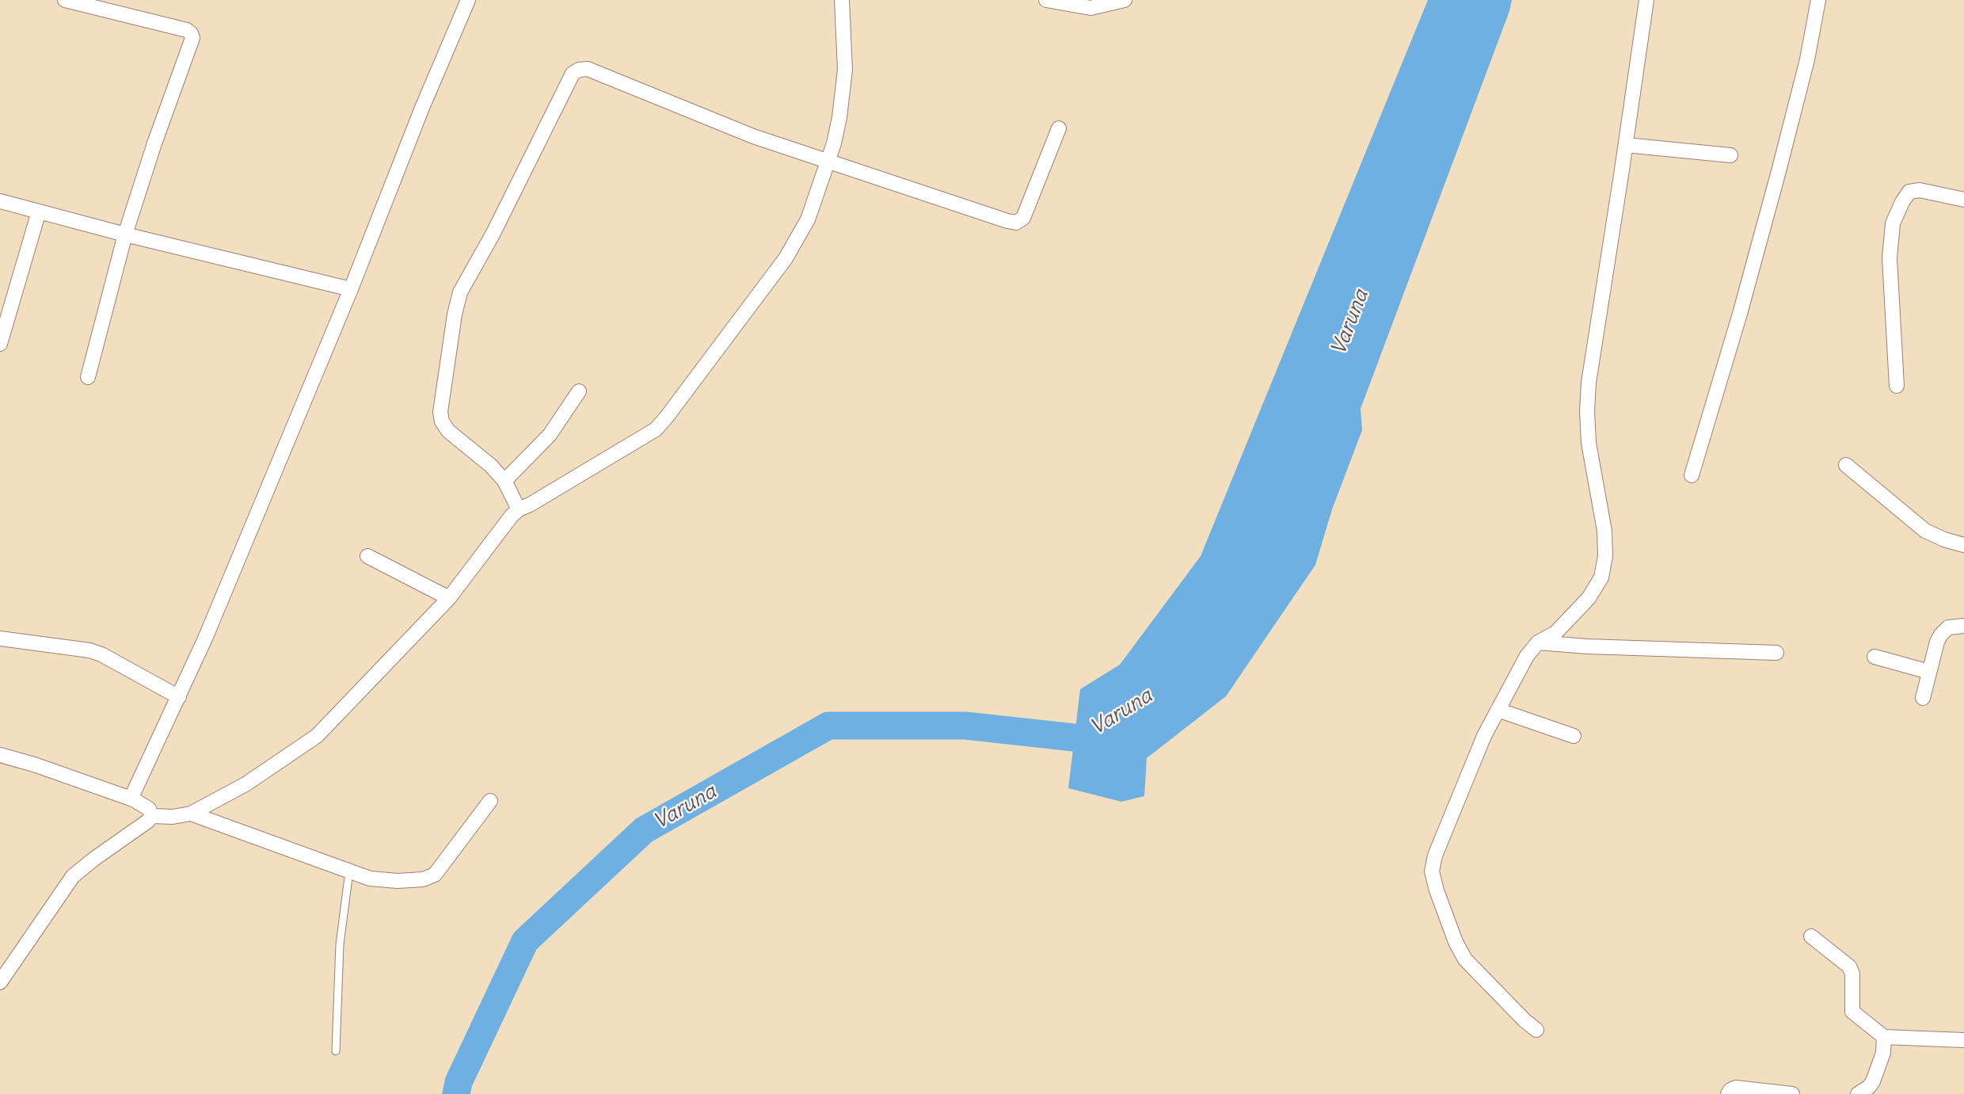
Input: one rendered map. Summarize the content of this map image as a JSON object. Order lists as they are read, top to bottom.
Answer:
{
  "water": ["Varuna"]
}
